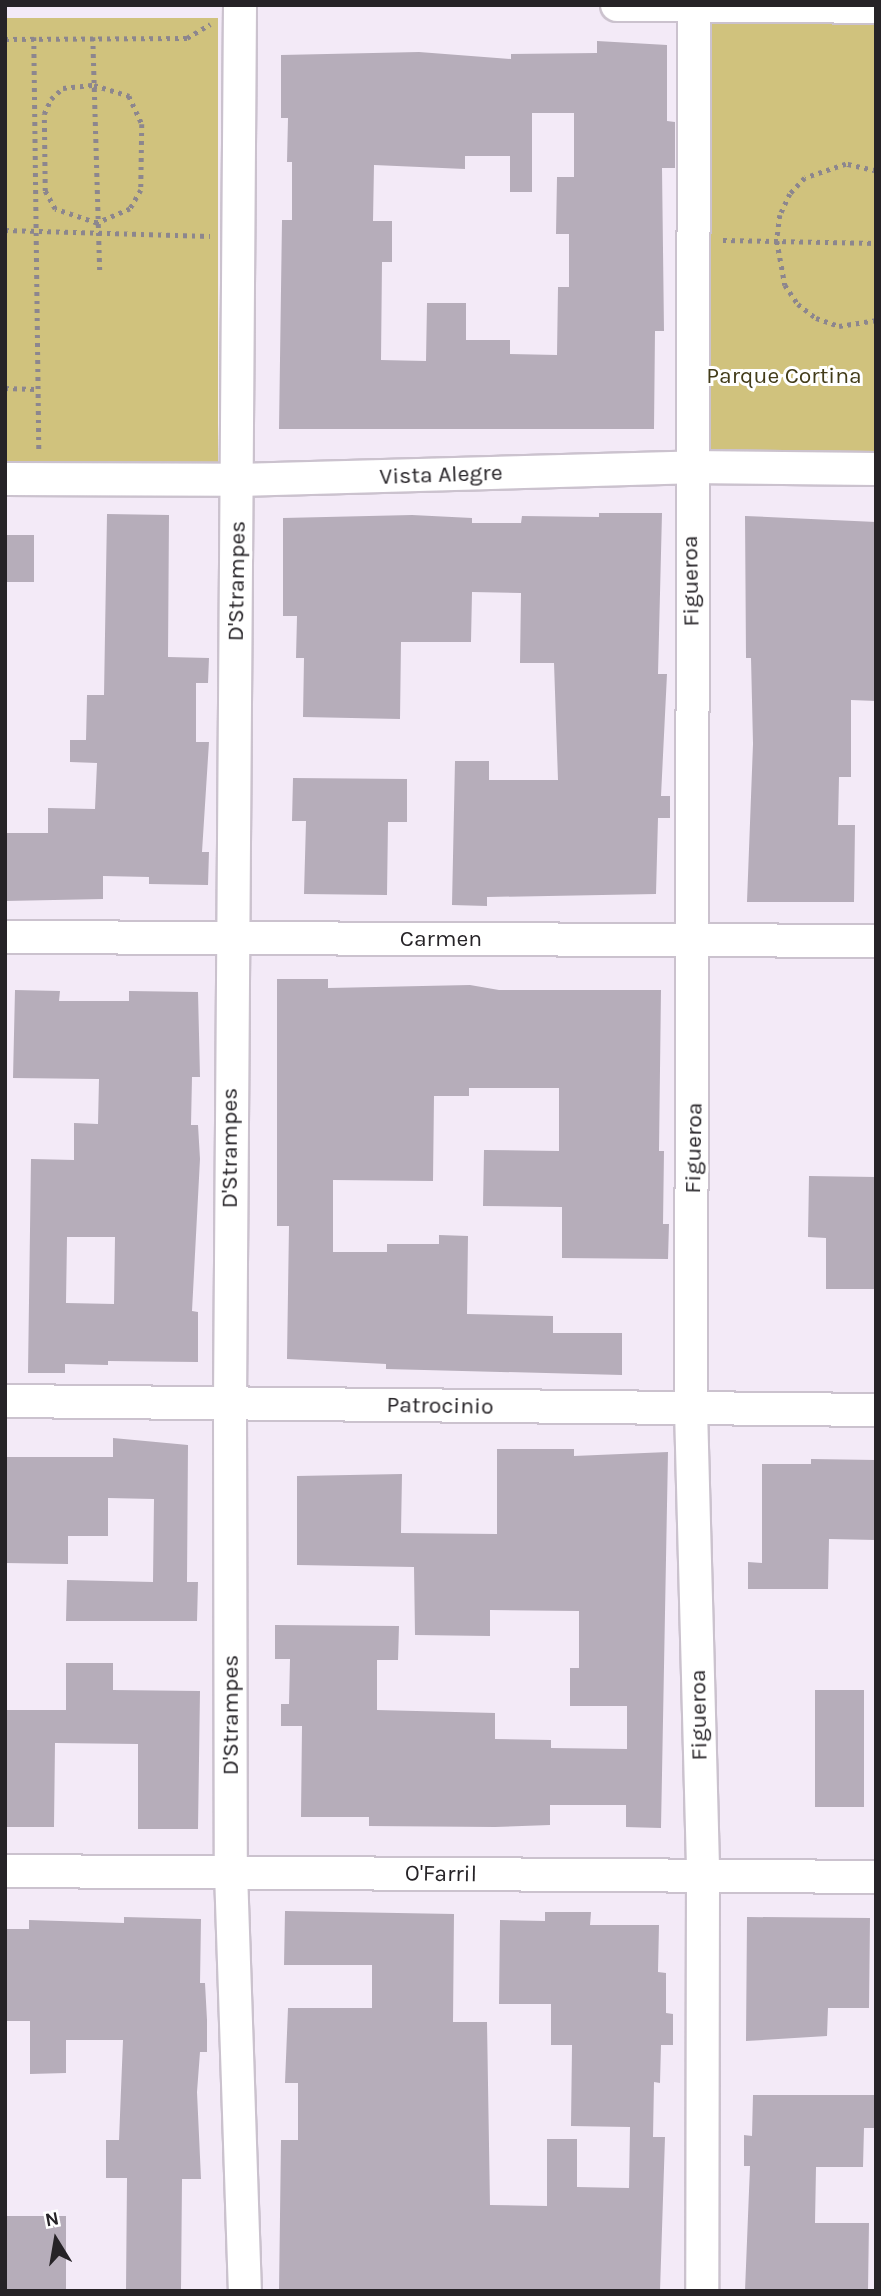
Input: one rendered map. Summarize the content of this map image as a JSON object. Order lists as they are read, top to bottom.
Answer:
{
  "streets": {
    "street": [
      "Vista Alegre",
      "D'Strampes",
      "Figueroa",
      "Carmen",
      "Patrocinio",
      "O'Farril"
    ]
  },
  "crossings": [
    ["Vista Alegre", "D'Strampes"],
    ["Vista Alegre", "Figueroa"],
    ["D'Strampes", "Carmen"],
    ["D'Strampes", "Patrocinio"],
    ["D'Strampes", "O'Farril"],
    ["Figueroa", "Carmen"],
    ["Figueroa", "Patrocinio"],
    ["Figueroa", "O'Farril"]
  ],
  "parks": ["Parque Cortina"],
  "north": "top"
}
